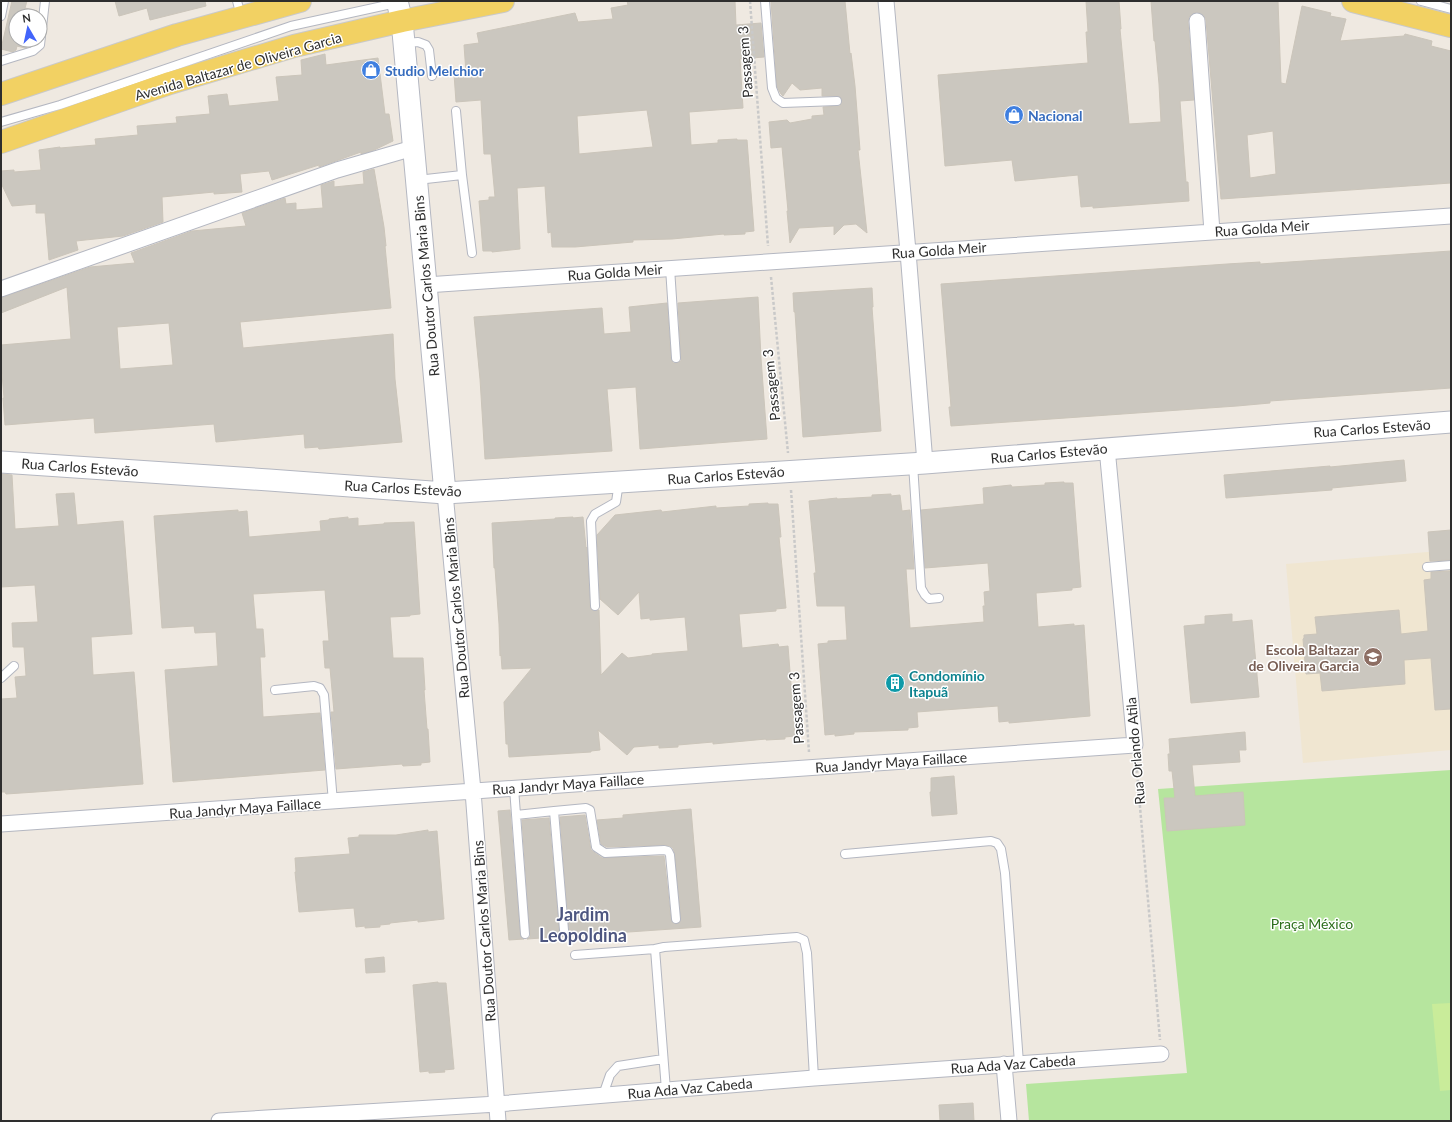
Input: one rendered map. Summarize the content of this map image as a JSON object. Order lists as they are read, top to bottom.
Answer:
{
  "streets": {
    "main road": ["Avenida Baltazar de Oliveira Garcia"],
    "street": [
      "Rua Golda Meir",
      "Rua Doutor Carlos Maria Bins",
      "Rua Carlos Estevão",
      "Rua Orlando Atila",
      "Rua Jandyr Maya Faillace",
      "Rua Ada Vaz Cabeda"
    ],
    "path": ["Passagem 3"]
  },
  "crossings": [
    ["Passagem 3", "Rua Golda Meir"],
    ["Passagem 3", "Rua Carlos Estevão"],
    ["Passagem 3", "Rua Jandyr Maya Faillace"],
    ["Avenida Baltazar de Oliveira Garcia", "Rua Doutor Carlos Maria Bins"],
    ["Rua Golda Meir", "Rua Doutor Carlos Maria Bins"],
    ["Rua Doutor Carlos Maria Bins", "Rua Carlos Estevão"],
    ["Rua Doutor Carlos Maria Bins", "Rua Jandyr Maya Faillace"],
    ["Rua Doutor Carlos Maria Bins", "Rua Ada Vaz Cabeda"],
    ["Rua Carlos Estevão", "Rua Orlando Atila"],
    ["Rua Orlando Atila", "Rua Jandyr Maya Faillace"],
    ["Rua Orlando Atila", "Rua Ada Vaz Cabeda"]
  ],
  "districts": ["Jardim Leopoldina"],
  "parks": ["Praça México"],
  "places": {
    "shop": ["Studio Melchior", "Nacional"],
    "school or university": ["Escola Baltazar de Oliveira Garcia"],
    "building": ["Condomínio Itapuã"]
  },
  "north": "top"
}
